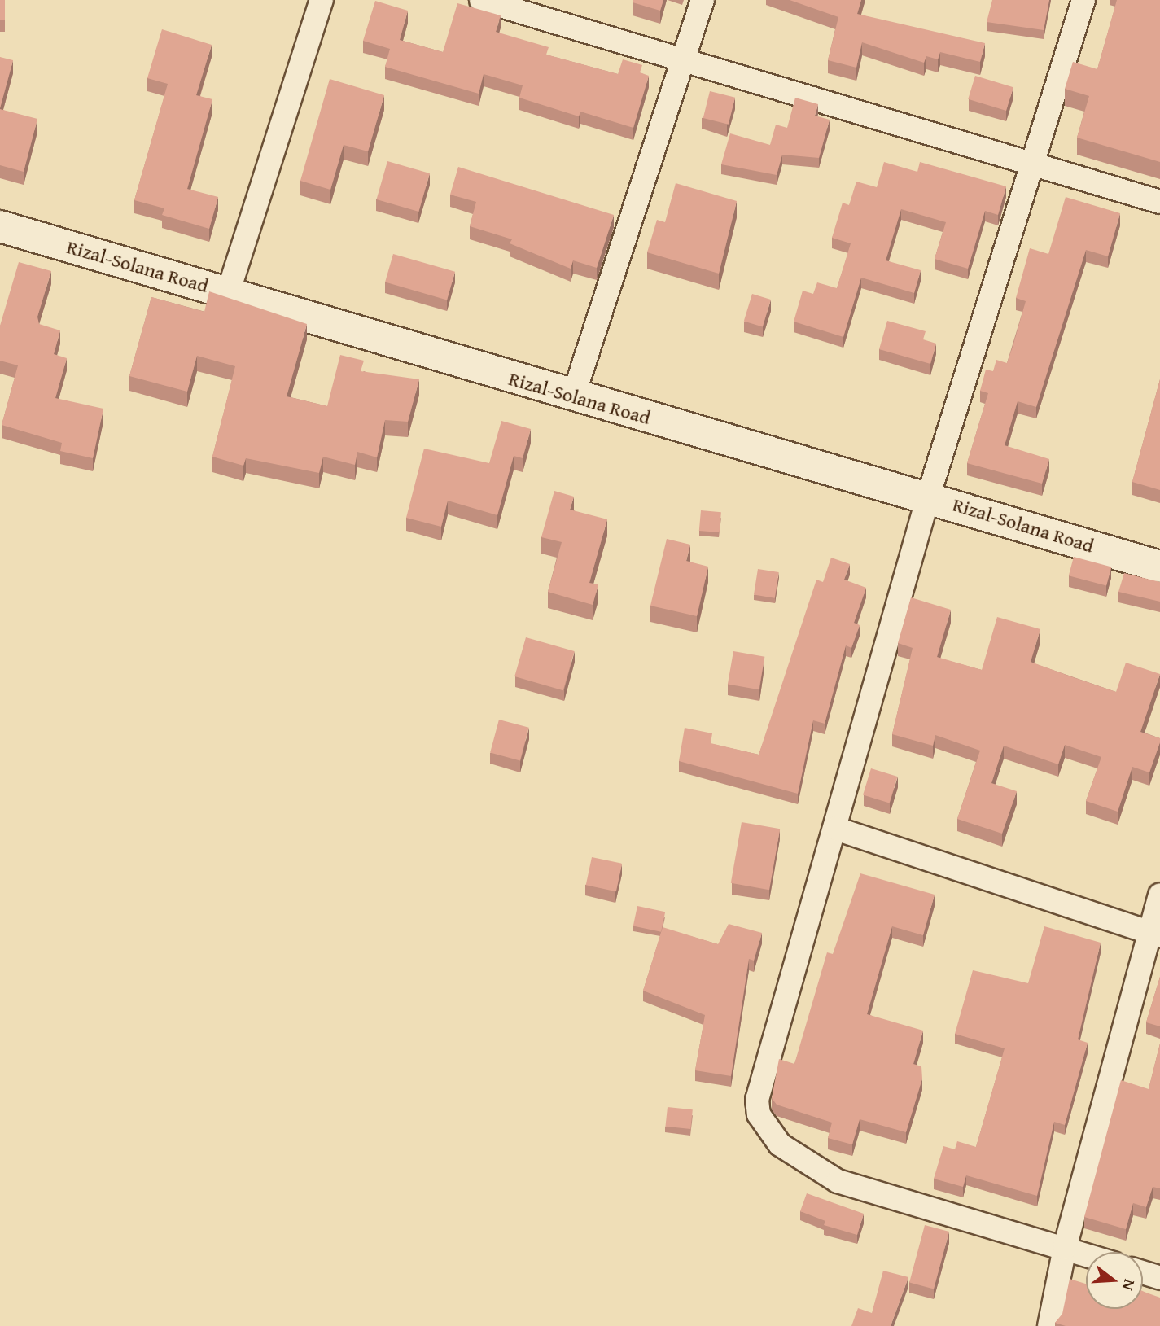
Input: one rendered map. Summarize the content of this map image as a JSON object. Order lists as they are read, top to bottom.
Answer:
{
  "streets": {
    "main road": ["Rizal-Solana Road"]
  },
  "north": "right"
}
